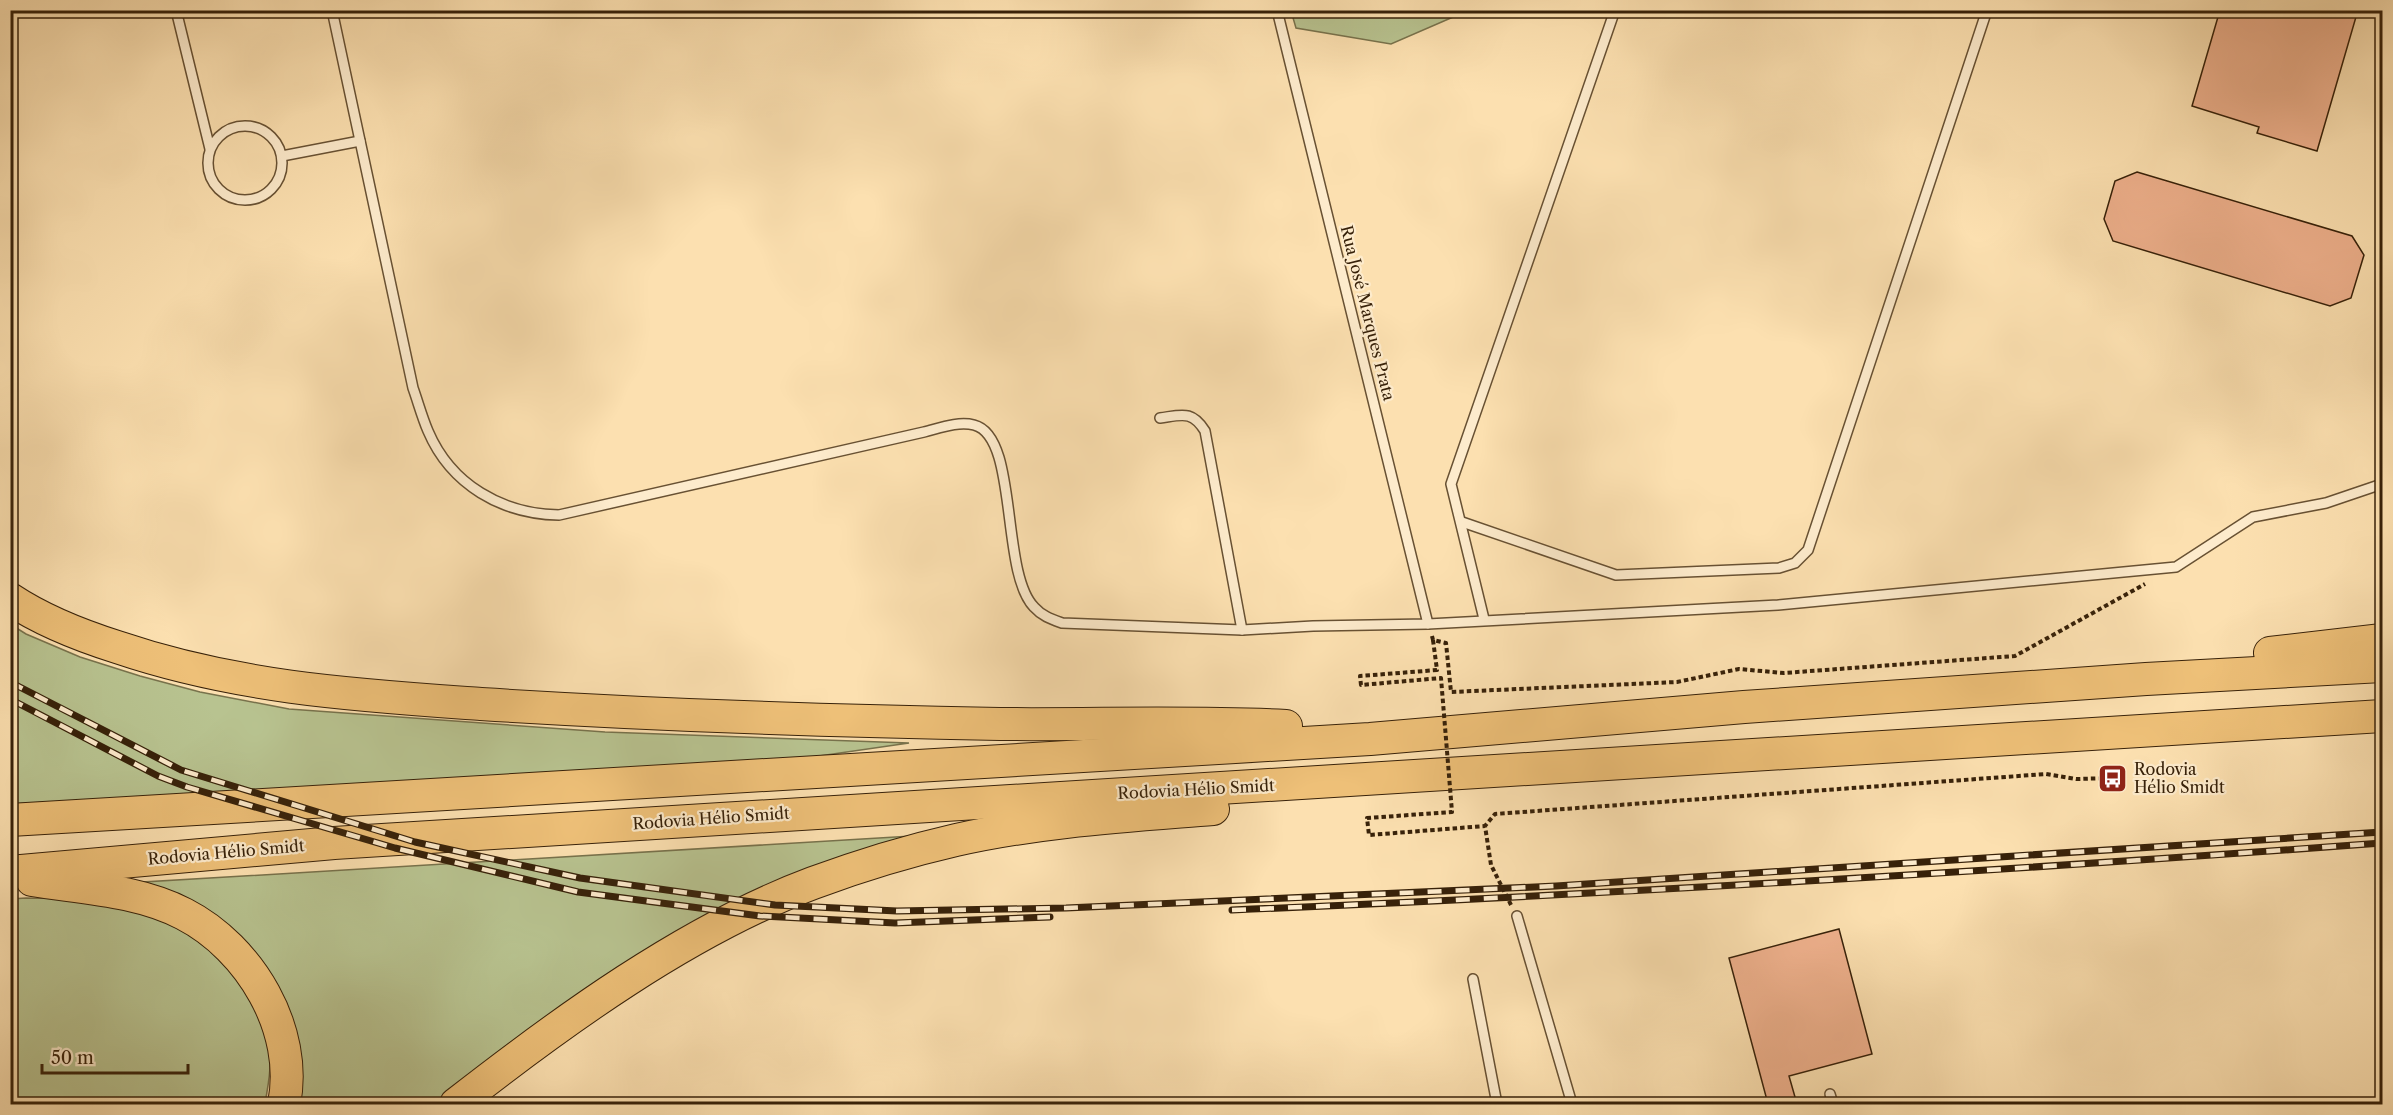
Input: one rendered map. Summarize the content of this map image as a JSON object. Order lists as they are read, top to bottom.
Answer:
{
  "streets": {
    "highway": ["Rodovia Hélio Smidt"],
    "lane": ["Rua José Marques Prata"]
  },
  "places": {
    "bus stop": ["Rodovia Hélio Smidt"]
  },
  "scale_bar": "50 m"
}
